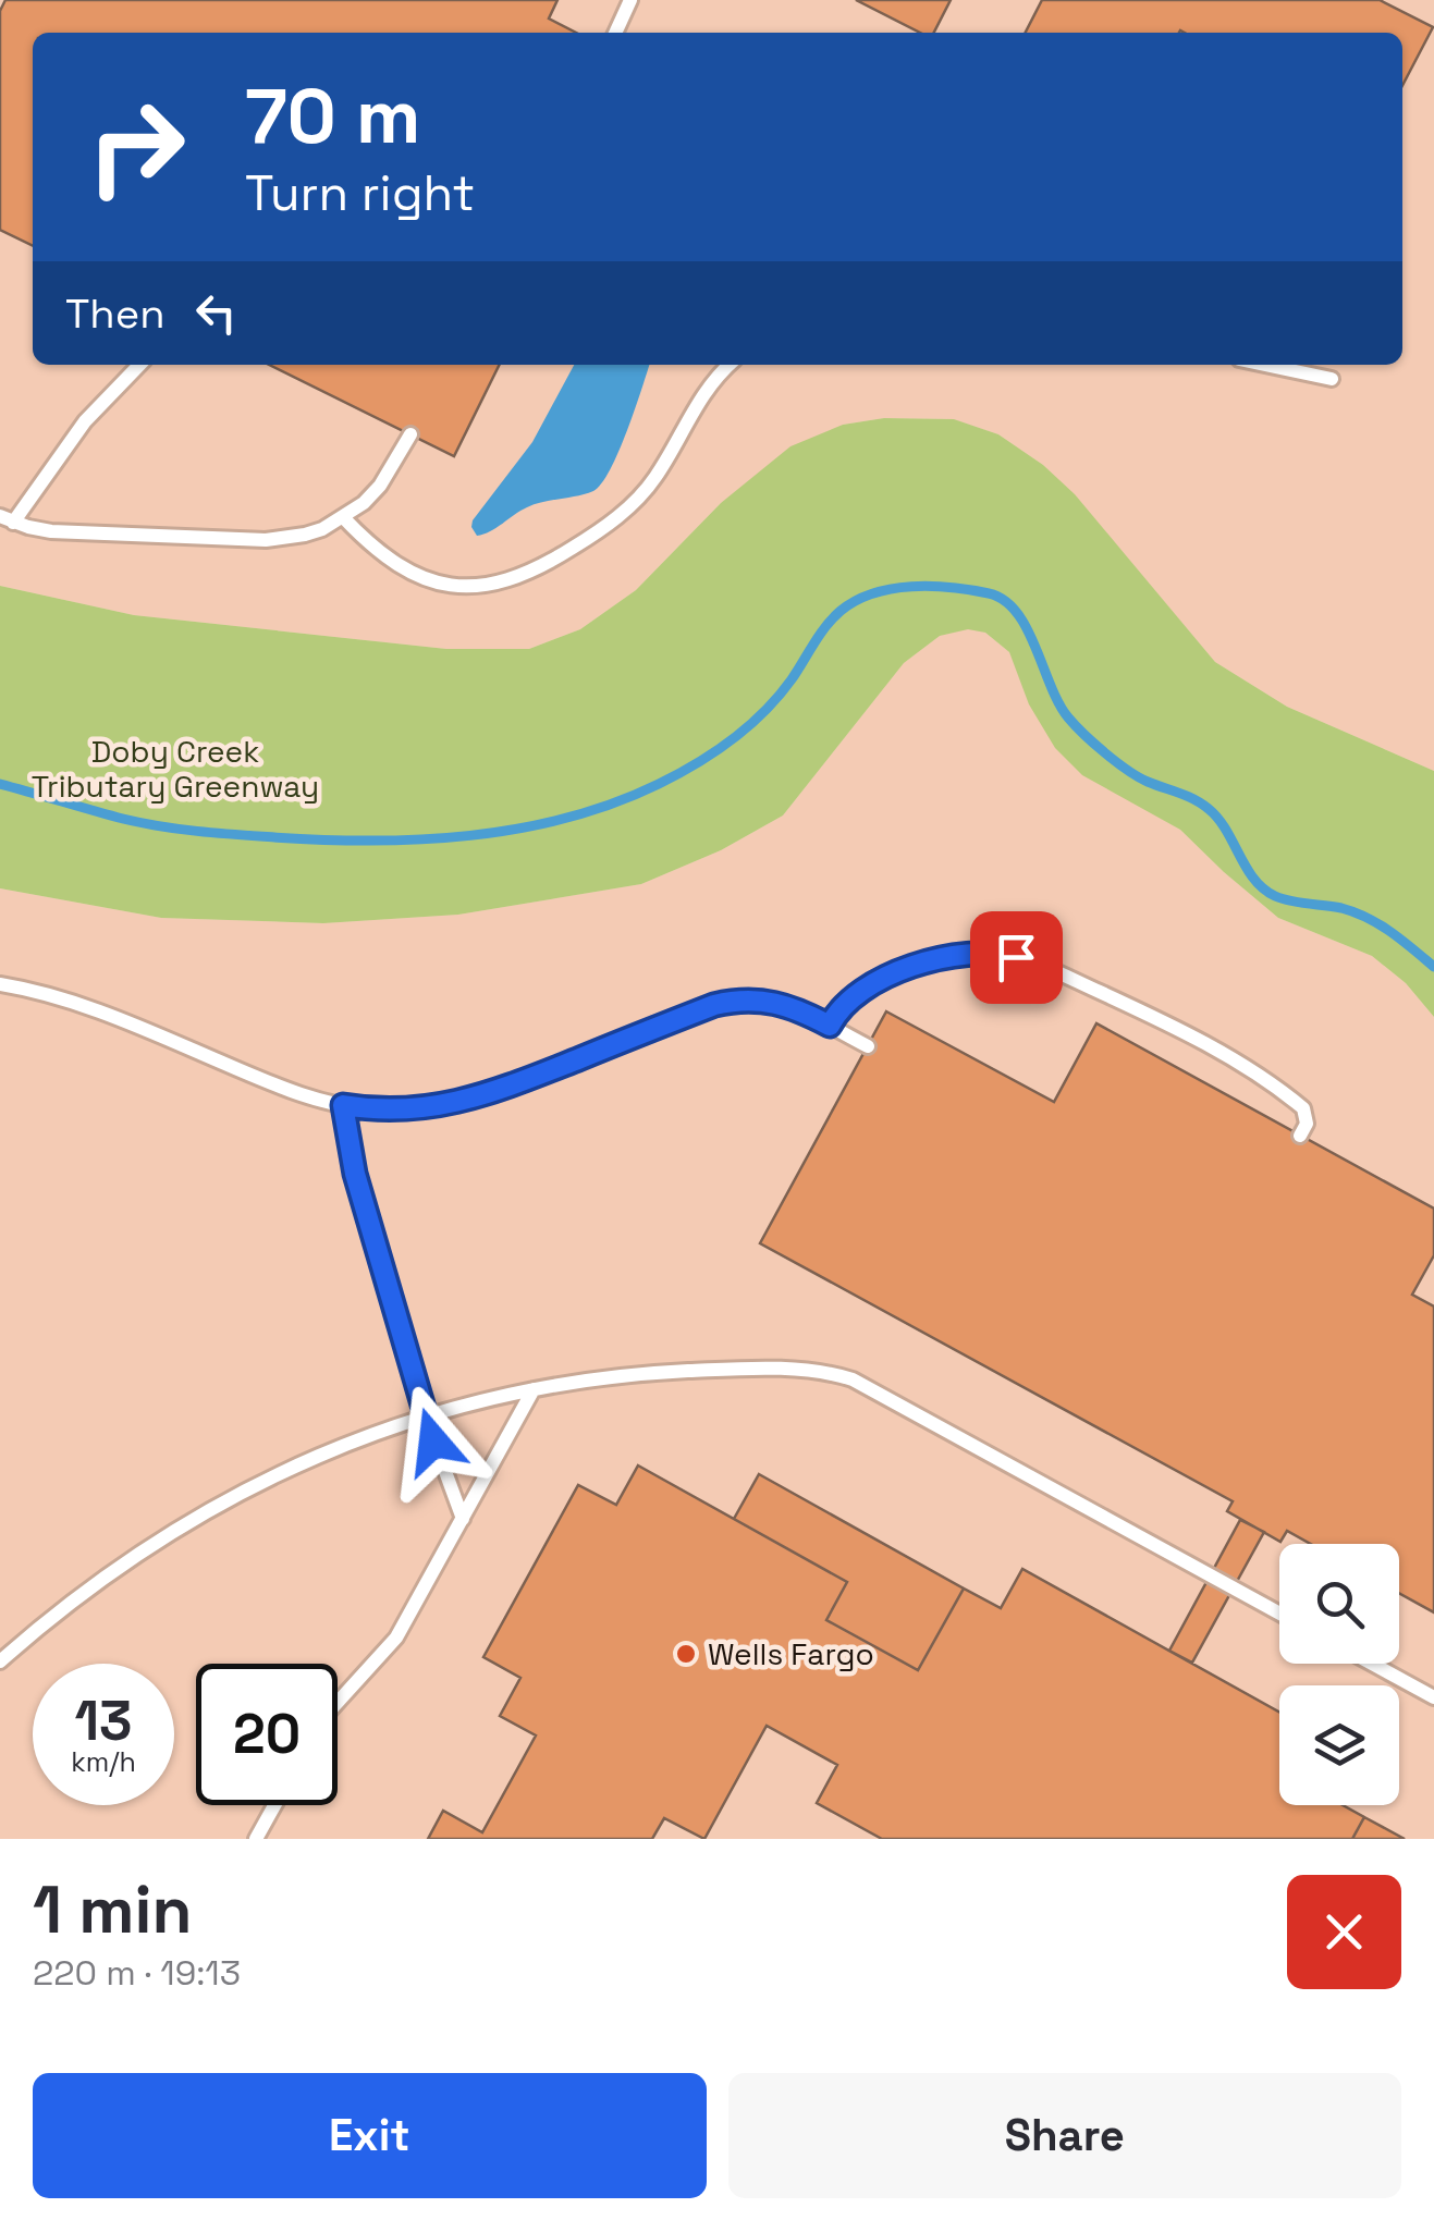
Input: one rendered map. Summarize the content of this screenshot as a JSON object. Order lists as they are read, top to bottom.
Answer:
{
  "parks": ["Doby Creek Tributary Greenway"],
  "places": ["Wells Fargo"],
  "page": {
    "turn": ["70 m", "Turn right"],
    "then": "Then",
    "speed": "13 km/h",
    "limit": "20",
    "heading": ["1 min", "220 m · 19:13"],
    "buttons": ["Exit", "Share"]
  }
}
